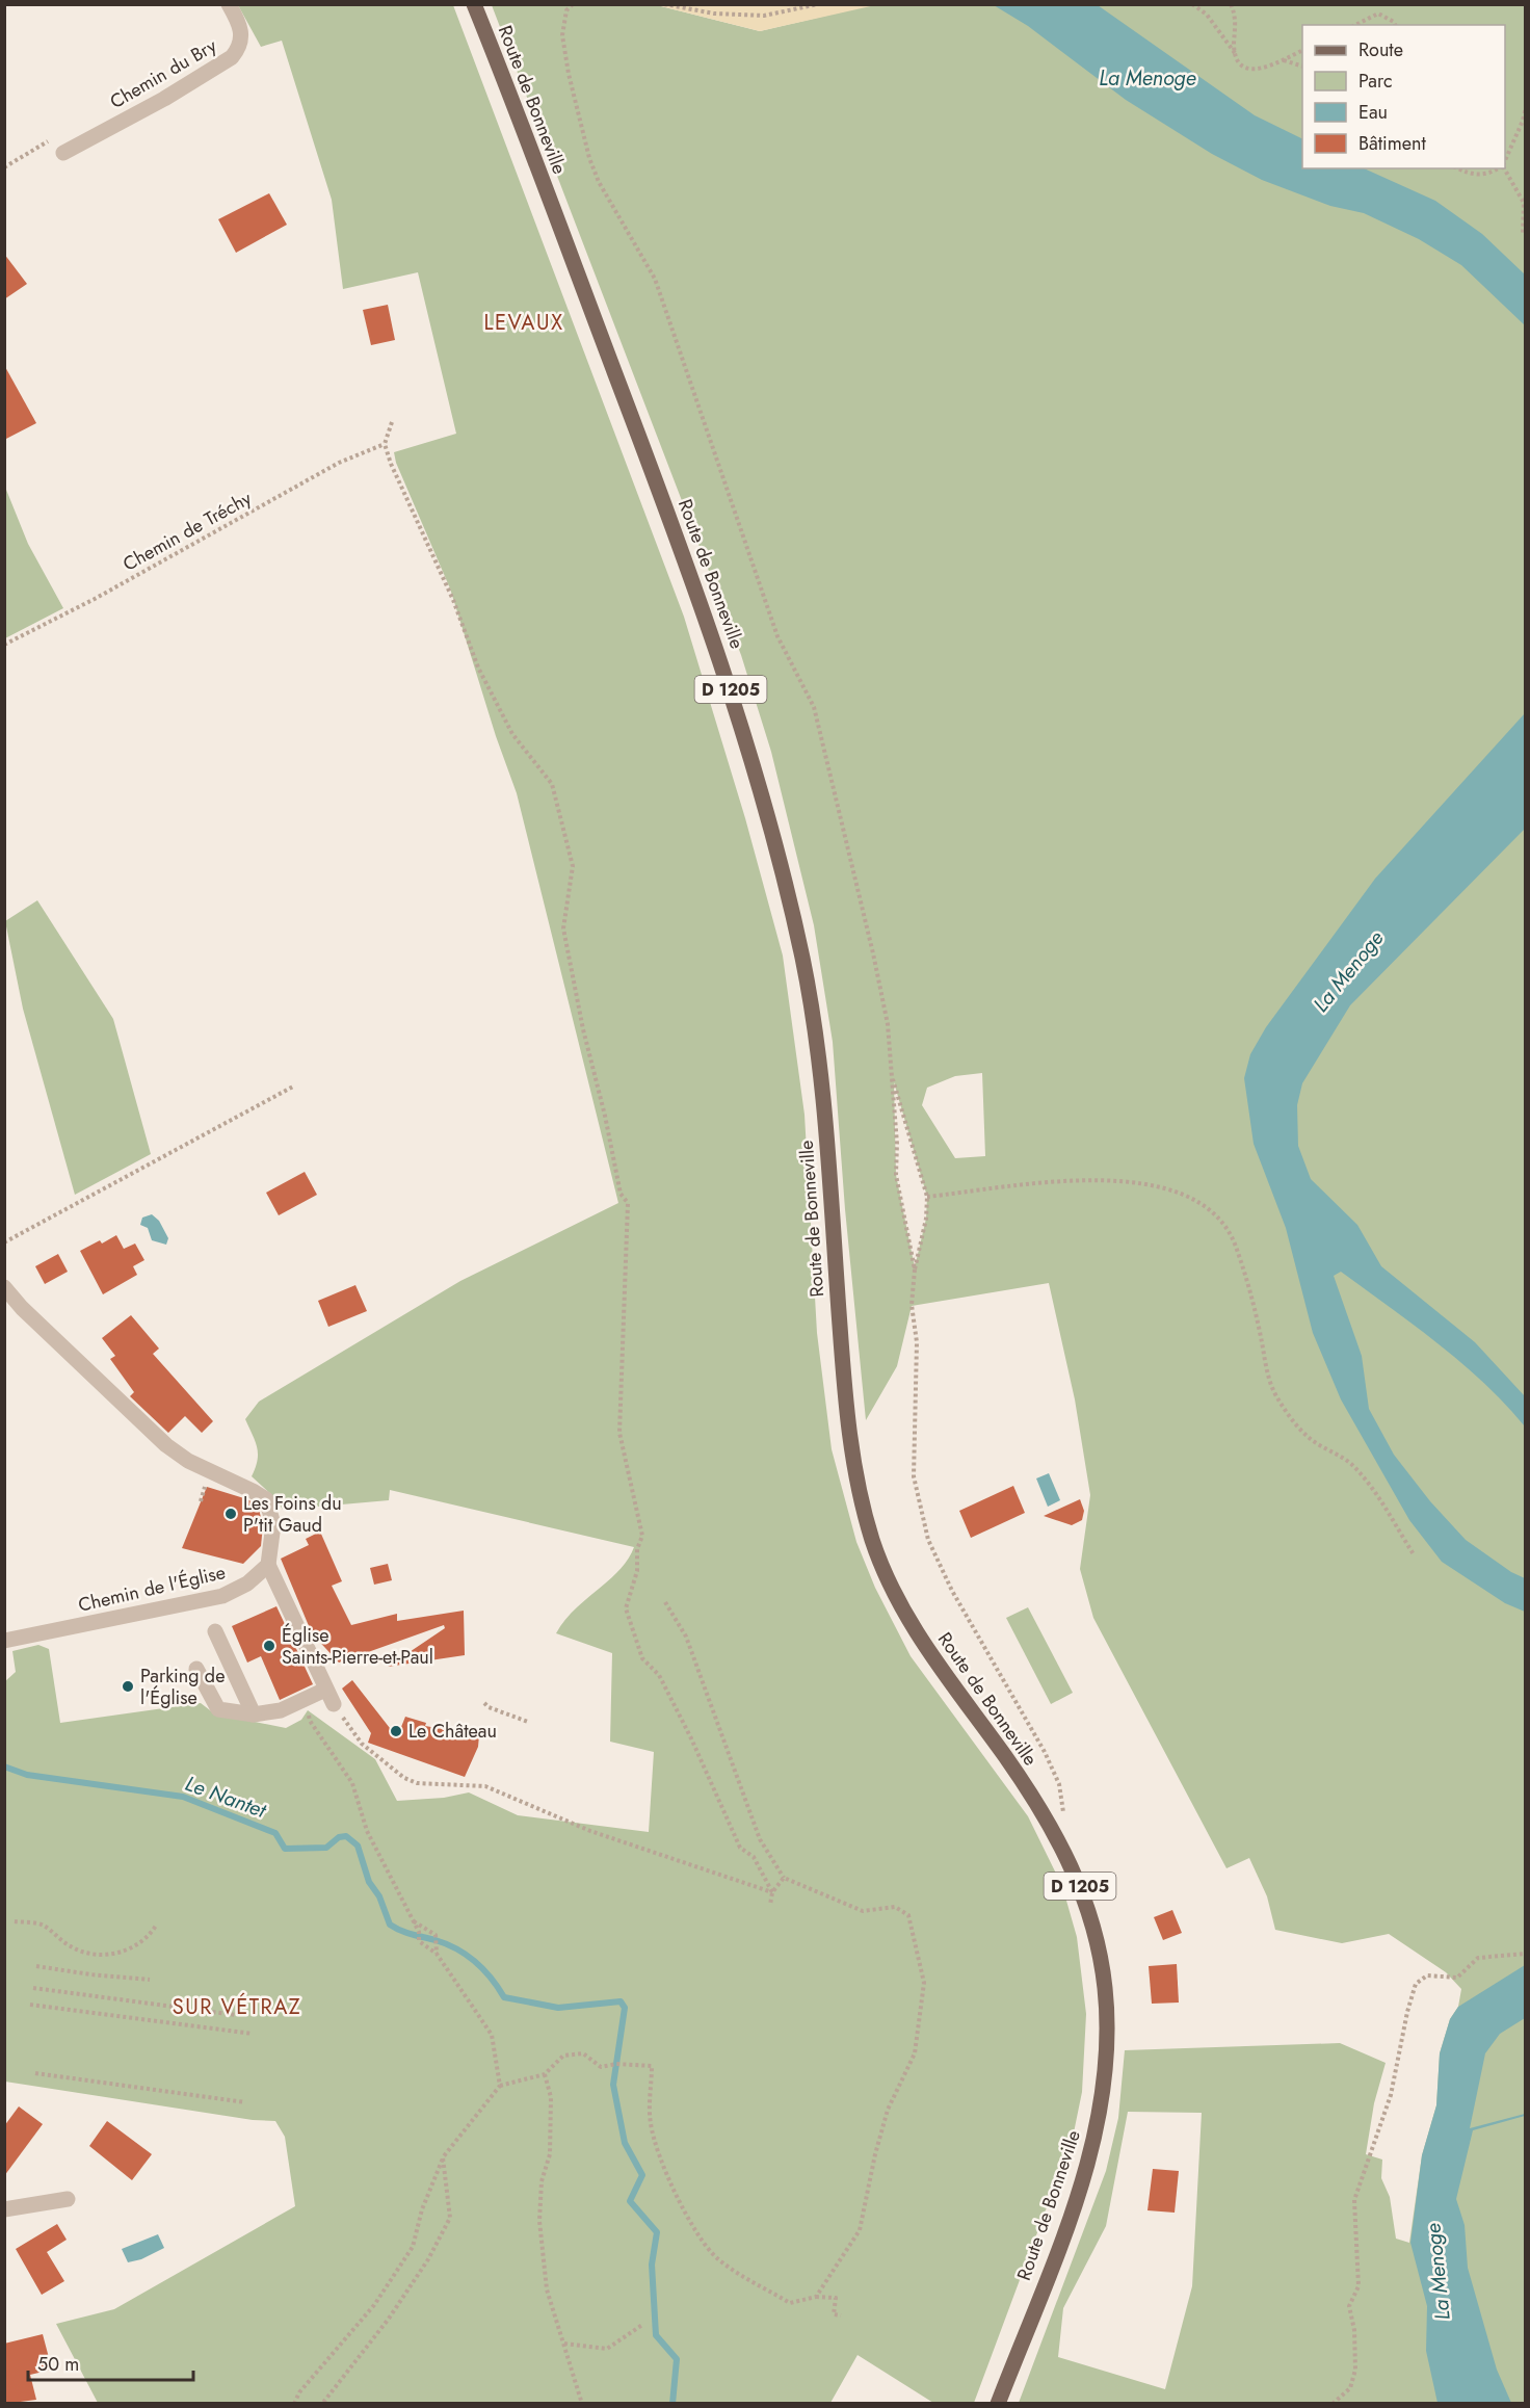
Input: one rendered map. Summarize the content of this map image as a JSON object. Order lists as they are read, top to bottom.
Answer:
{
  "streets": {
    "main road": ["Route de Bonneville", "D 1205"],
    "street": ["Chemin du Bry", "Chemin de l'Église"],
    "path": ["Chemin de Tréchy"]
  },
  "districts": ["LEVAUX", "SUR VÉTRAZ"],
  "water": ["La Menoge", "Le Nantet"],
  "places": [
    "Les Foins du P'tit Gaud",
    "Église Saints-Pierre-et-Paul",
    "Parking de l'Église",
    "Le Château"
  ],
  "legend": [
    "Route",
    "Parc",
    "Eau",
    "Bâtiment"
  ],
  "scale_bar": "50 m"
}
